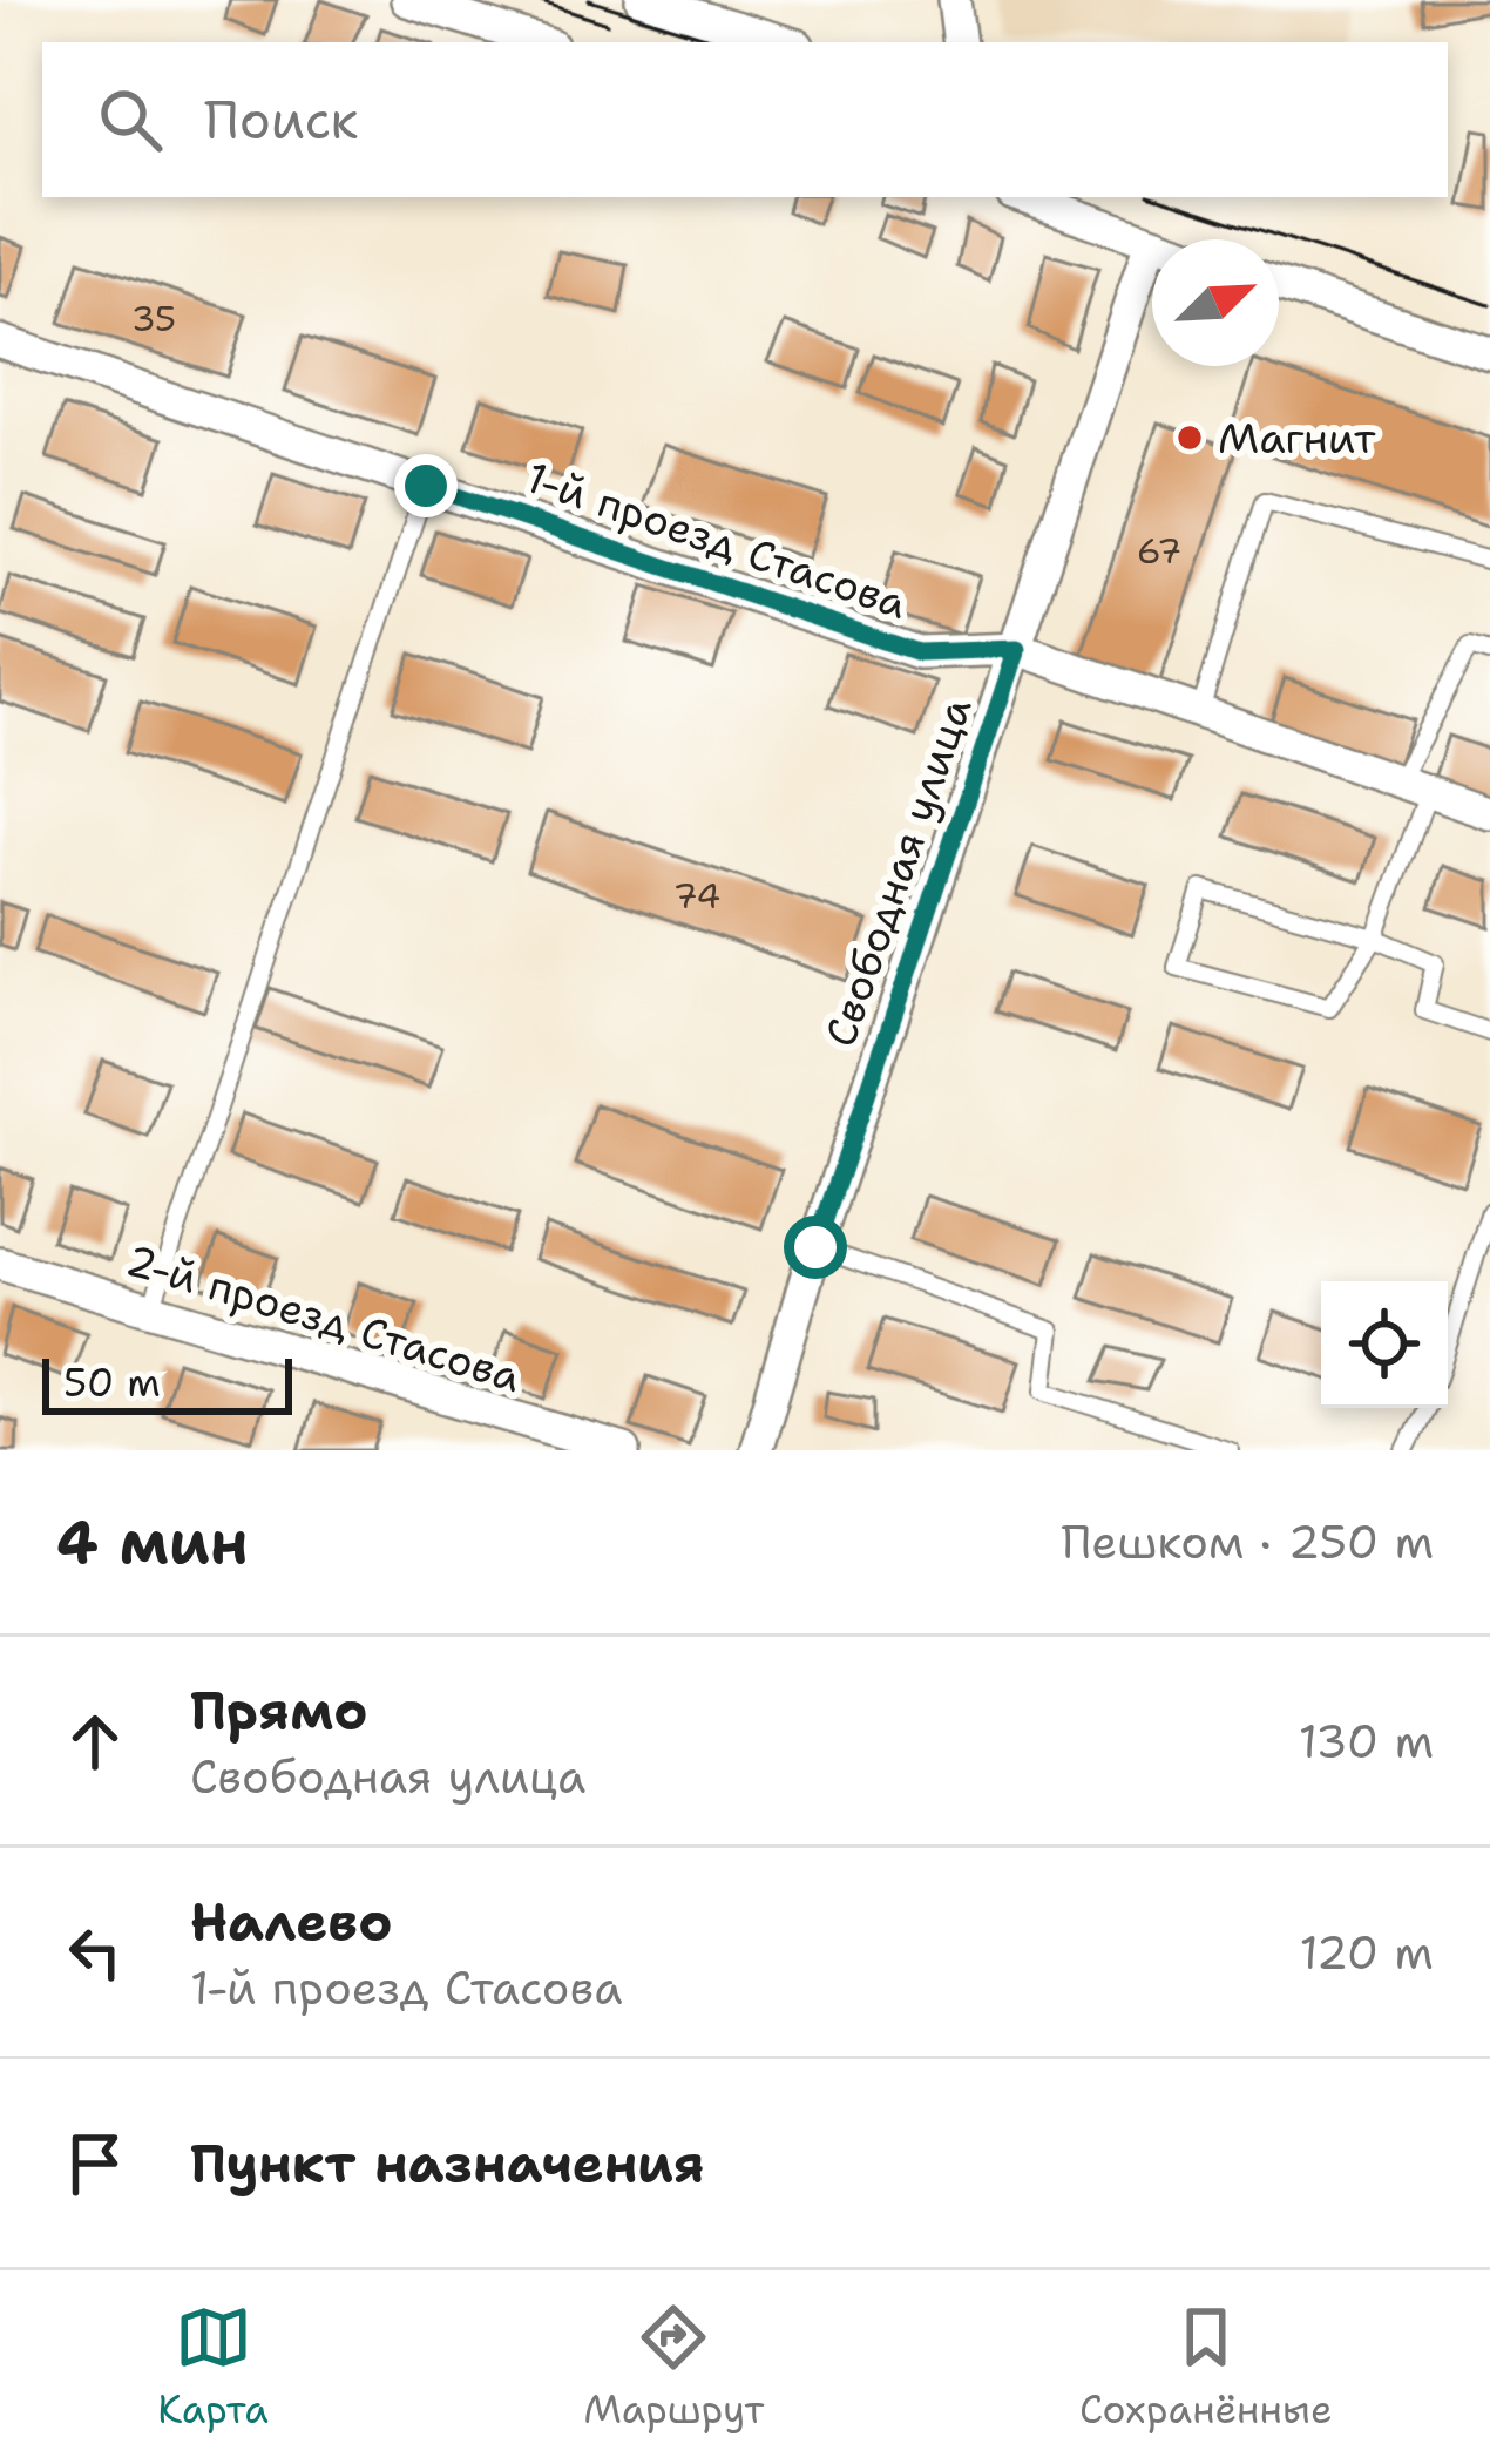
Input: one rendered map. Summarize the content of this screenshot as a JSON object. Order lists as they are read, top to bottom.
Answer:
{
  "streets": {
    "street": ["1-й проезд Стасова", "Свободная улица", "2-й проезд Стасова"]
  },
  "crossings": [
    ["1-й проезд Стасова", "Свободная улица"]
  ],
  "places": ["Магнит"],
  "house_numbers": ["35", "67", "74"],
  "scale_bar": "50 m",
  "north": "top right",
  "page": {
    "search": "Поиск",
    "scale": "50 m",
    "heading": ["4 мин", "Пешком · 250 m"],
    "list": [
      ["Прямо", "Свободная улица", "130 m"],
      ["Налево", "1-й проезд Стасова", "120 m"],
      "Пункт назначения"
    ],
    "nav": ["Карта", "Маршрут", "Сохранённые"]
  }
}
